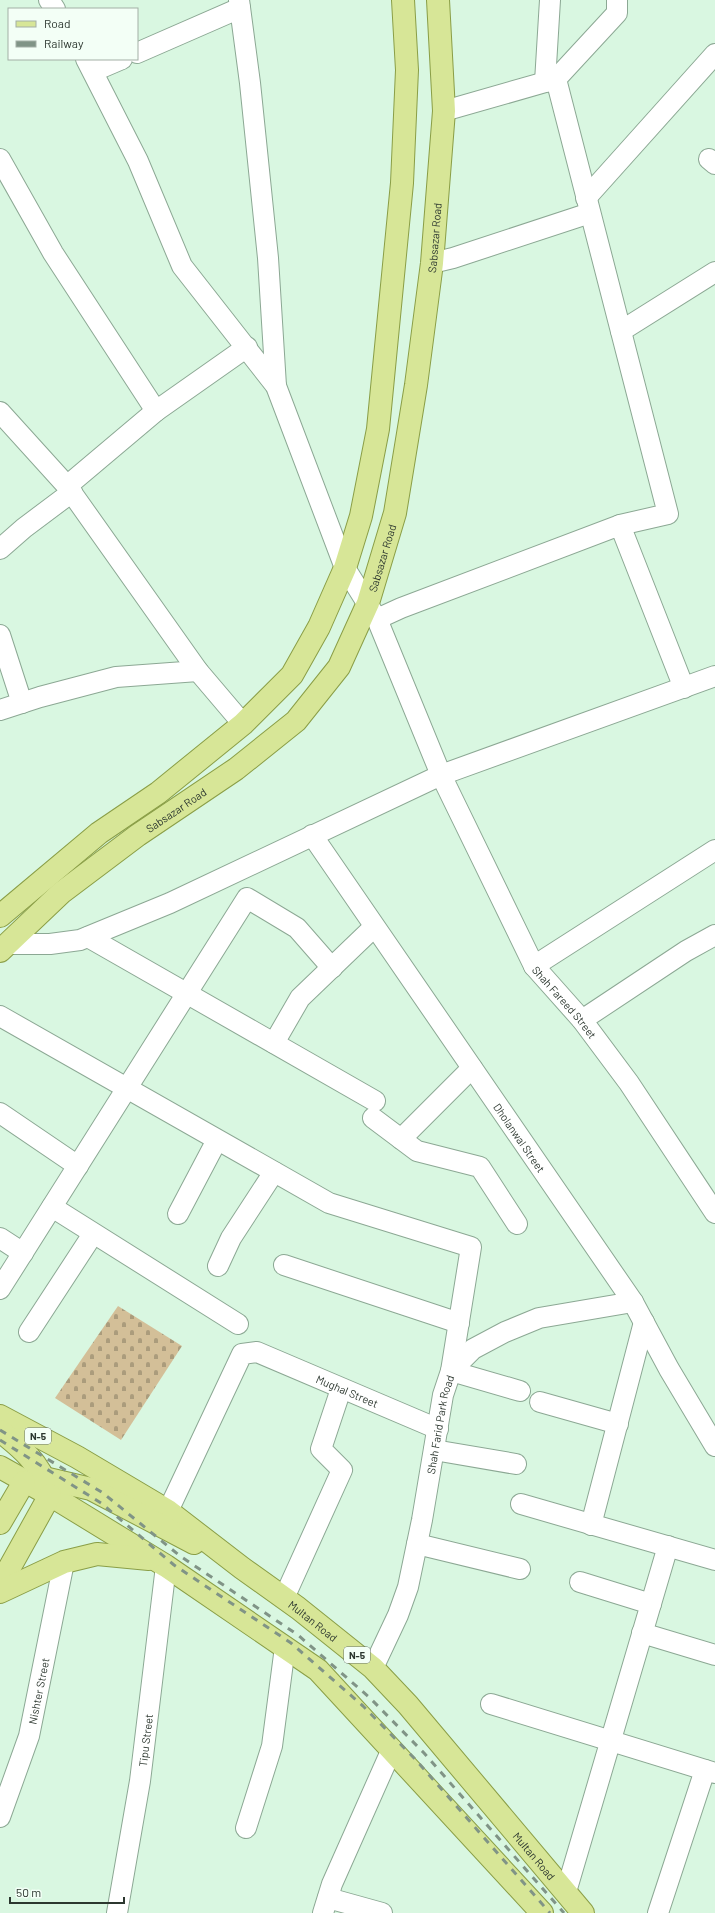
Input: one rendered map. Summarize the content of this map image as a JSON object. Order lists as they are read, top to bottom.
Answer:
{
  "streets": {
    "main road": ["Sabsazar Road", "N-5", "Multan Road"],
    "street": [
      "Shah Fareed Street",
      "Dholanwal Street",
      "Mughal Street",
      "Shah Farid Park Road",
      "Nishter Street",
      "Tipu Street"
    ]
  },
  "crossings": [
    ["Sabsazar Road", "Shah Fareed Street"],
    ["Dholanwal Street", "Shah Farid Park Road"],
    ["Mughal Street", "Shah Farid Park Road"],
    ["Mughal Street", "Multan Road"],
    ["Shah Farid Park Road", "Multan Road"]
  ],
  "legend": ["Road", "Railway"],
  "scale_bar": "50 m"
}
